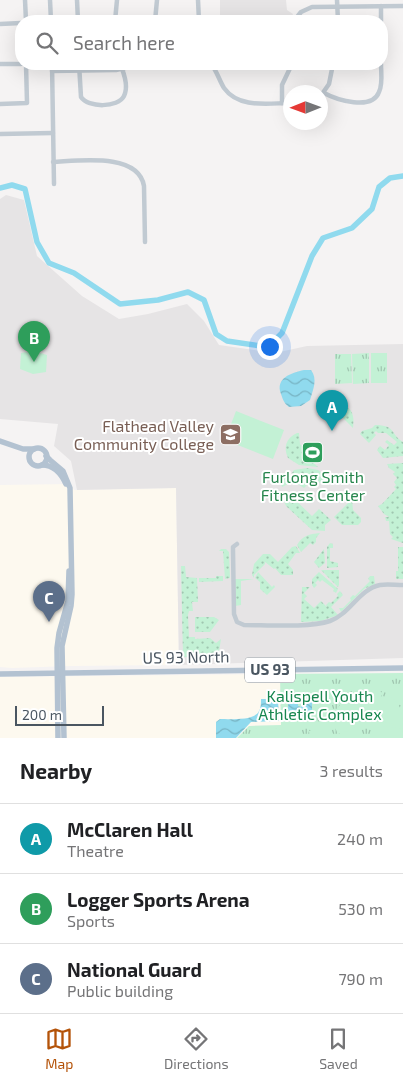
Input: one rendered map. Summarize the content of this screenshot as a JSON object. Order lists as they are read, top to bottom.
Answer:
{
  "streets": {
    "main road": ["US 93 North", "US 93"]
  },
  "parks": ["Kalispell Youth Athletic Complex"],
  "places": {
    "school or university": ["Flathead Valley Community College"],
    "sports": ["Furlong Smith Fitness Center"]
  },
  "scale_bar": "200 m",
  "north": "left",
  "page": {
    "search": "Search here",
    "pins": ["B", "A", "C"],
    "scale": "200 m",
    "heading": ["Nearby", "3 results"],
    "list": [
      {
        "mark": "A",
        "name": "McClaren Hall",
        "note": "Theatre",
        "value": "240 m"
      },
      {
        "mark": "B",
        "name": "Logger Sports Arena",
        "note": "Sports",
        "value": "530 m"
      },
      {
        "mark": "C",
        "name": "National Guard",
        "note": "Public building",
        "value": "790 m"
      }
    ],
    "nav": ["Map", "Directions", "Saved"]
  }
}
